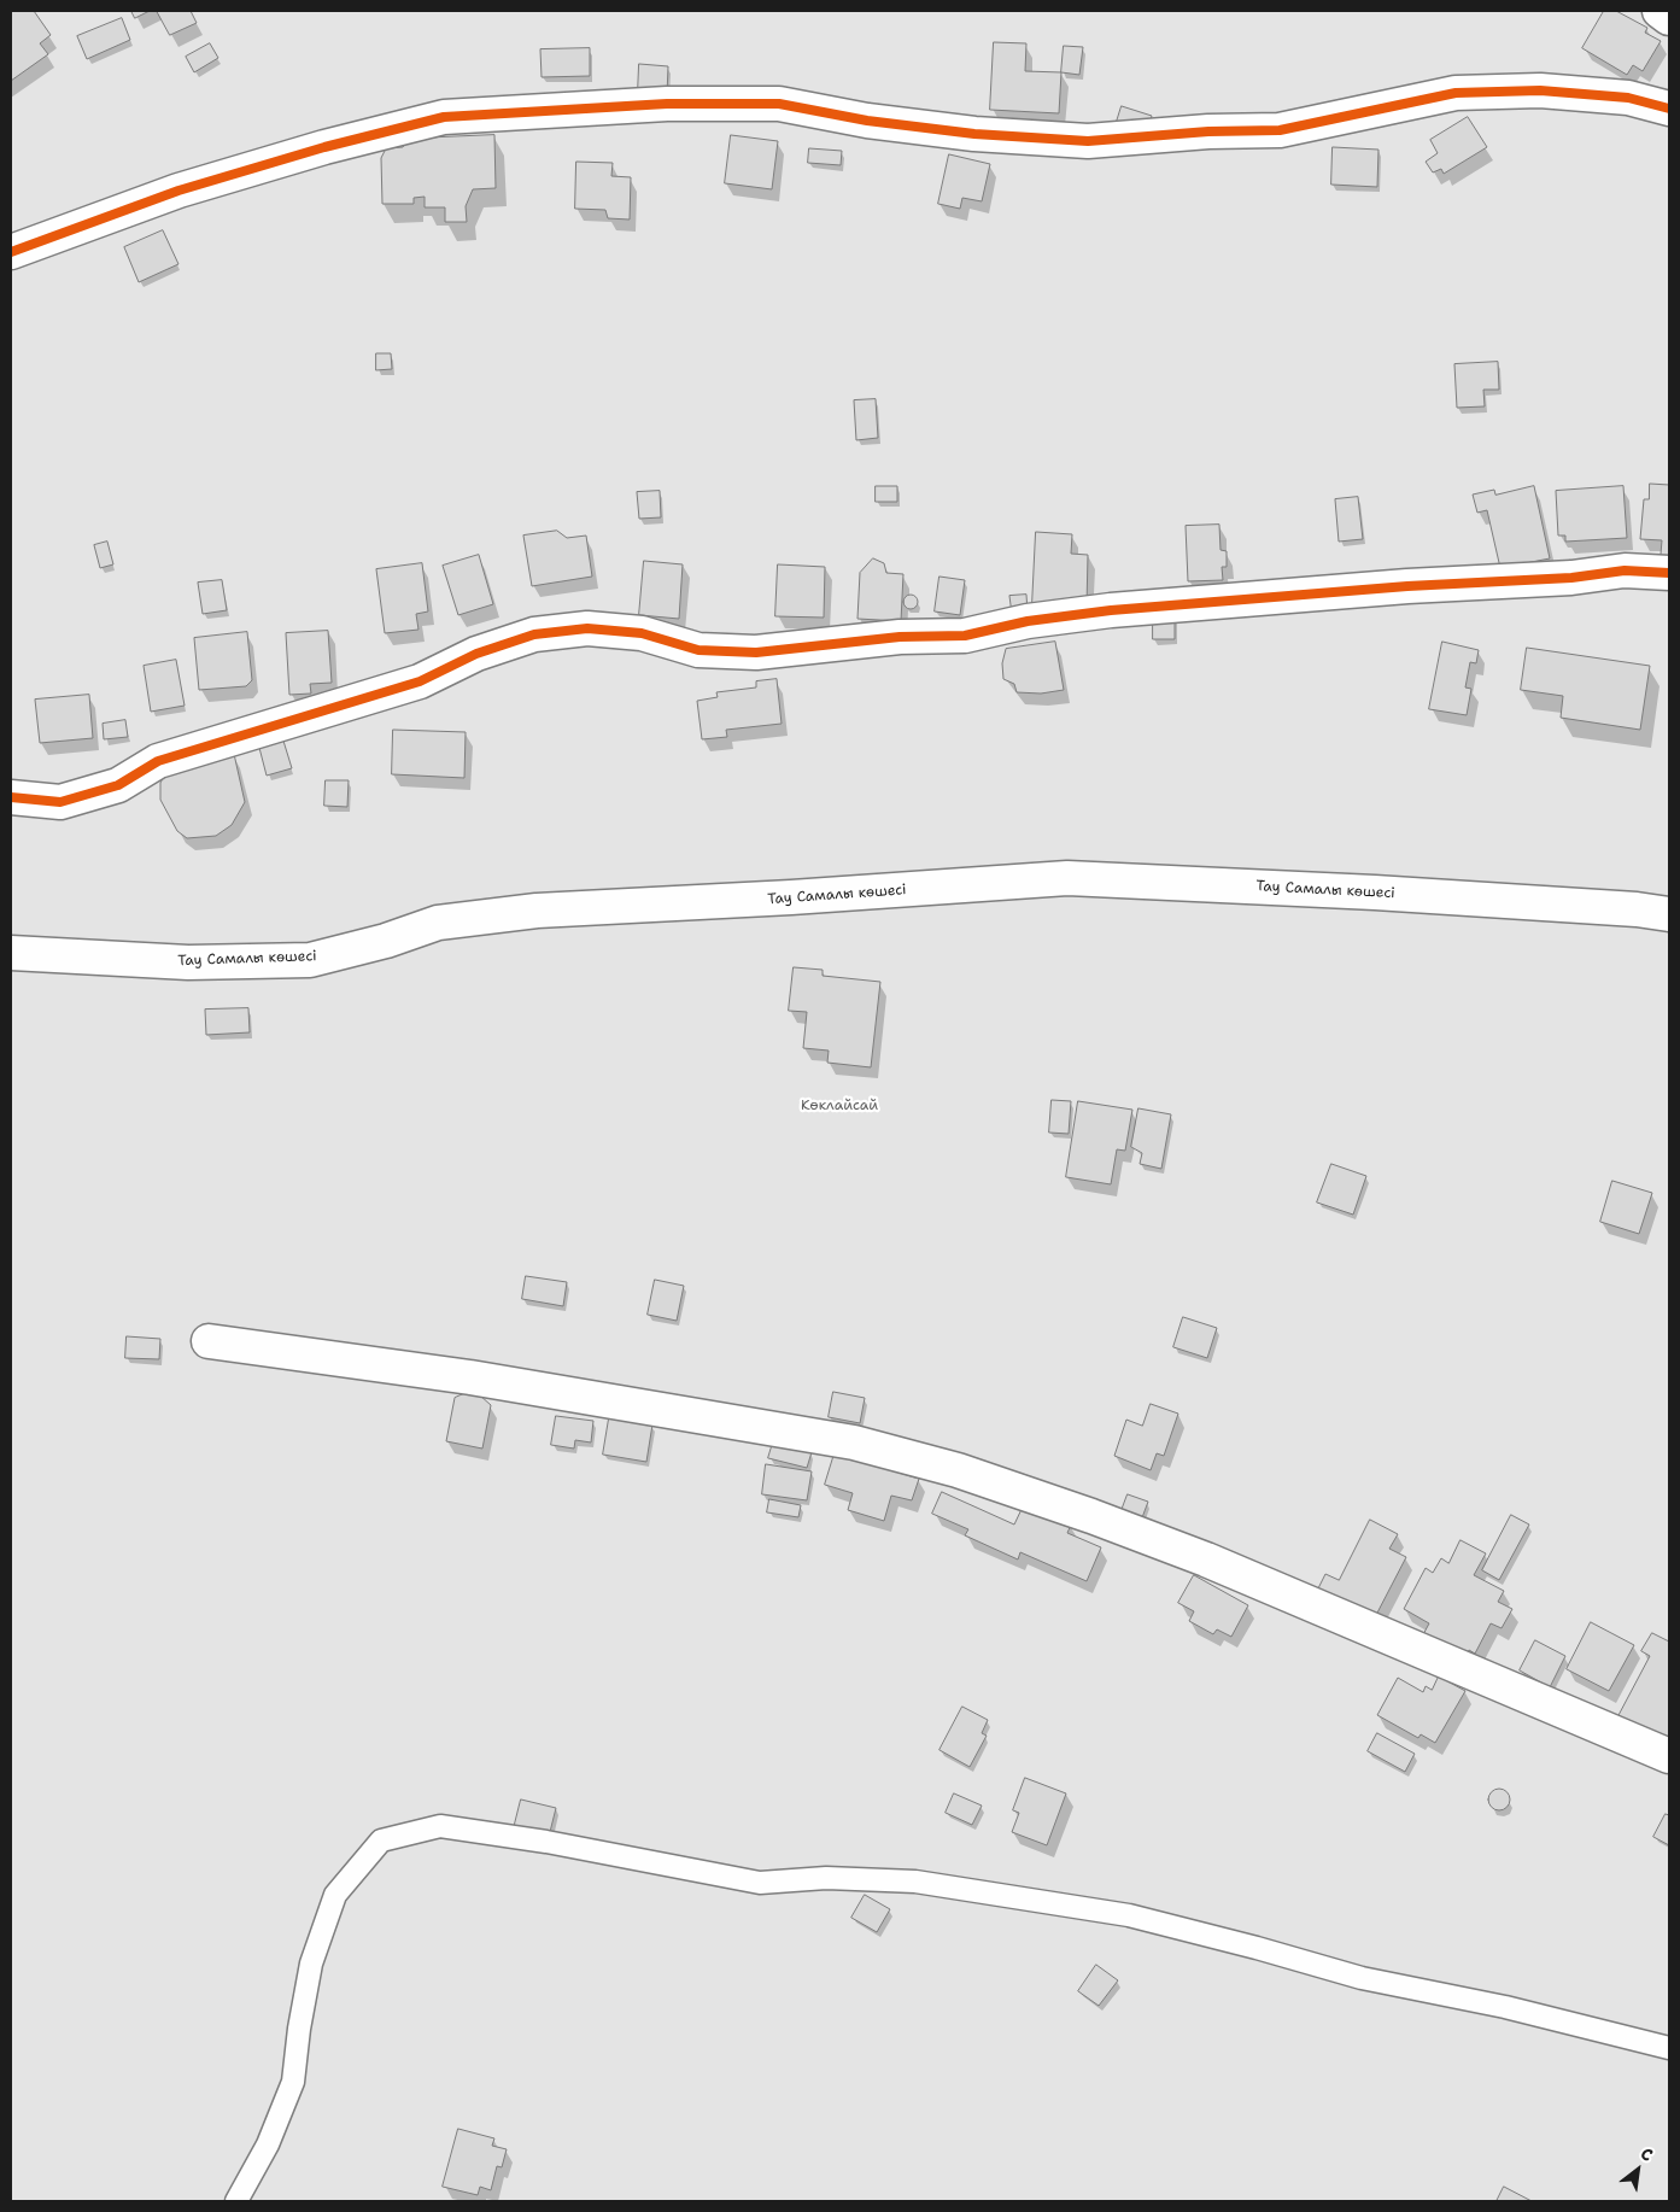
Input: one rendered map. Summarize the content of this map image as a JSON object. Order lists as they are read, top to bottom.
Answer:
{
  "streets": {
    "street": ["Тау Самалы көшесі"]
  },
  "parks": ["Көклайсай"],
  "north": "top right"
}
